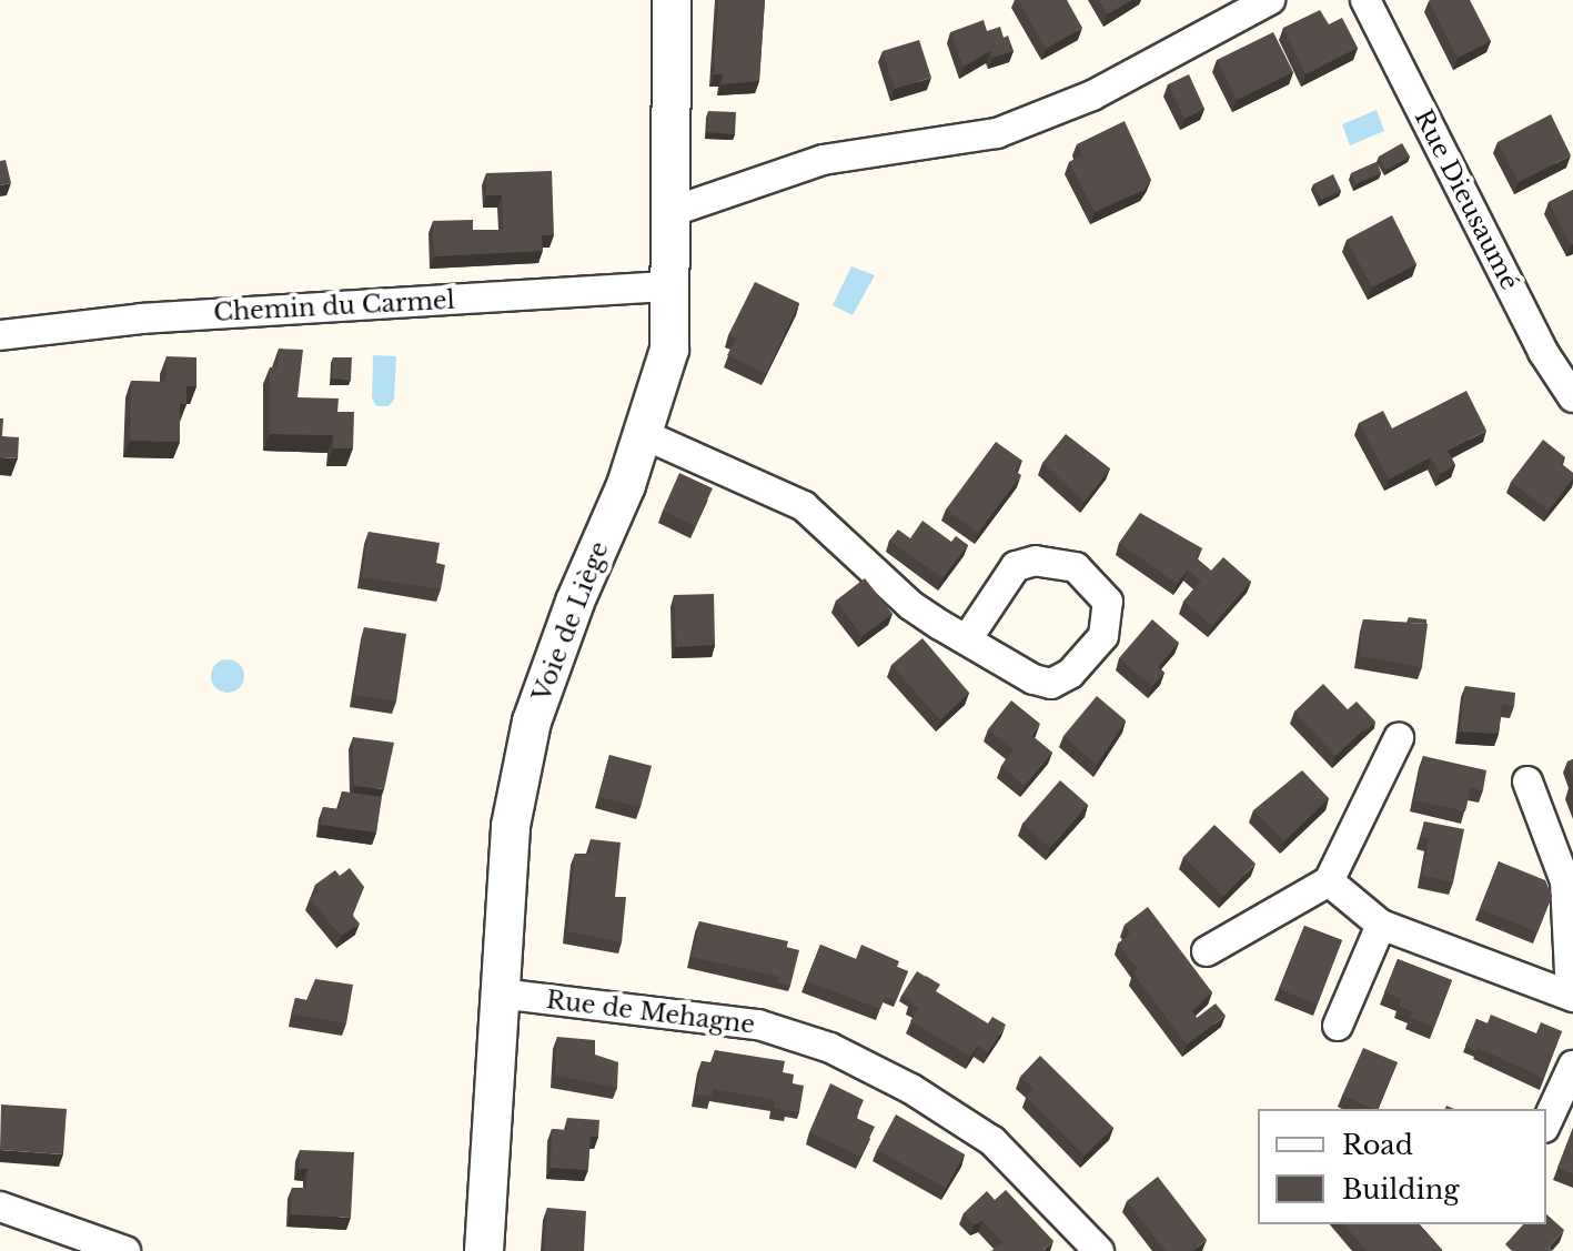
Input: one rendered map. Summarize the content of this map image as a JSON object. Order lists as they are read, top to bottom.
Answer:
{
  "streets": {
    "street": [
      "Rue Dieusaumé",
      "Chemin du Carmel",
      "Voie de Liège",
      "Rue de Mehagne"
    ]
  },
  "crossings": [
    ["Chemin du Carmel", "Voie de Liège"],
    ["Voie de Liège", "Rue de Mehagne"]
  ],
  "legend": ["Road", "Building"]
}
